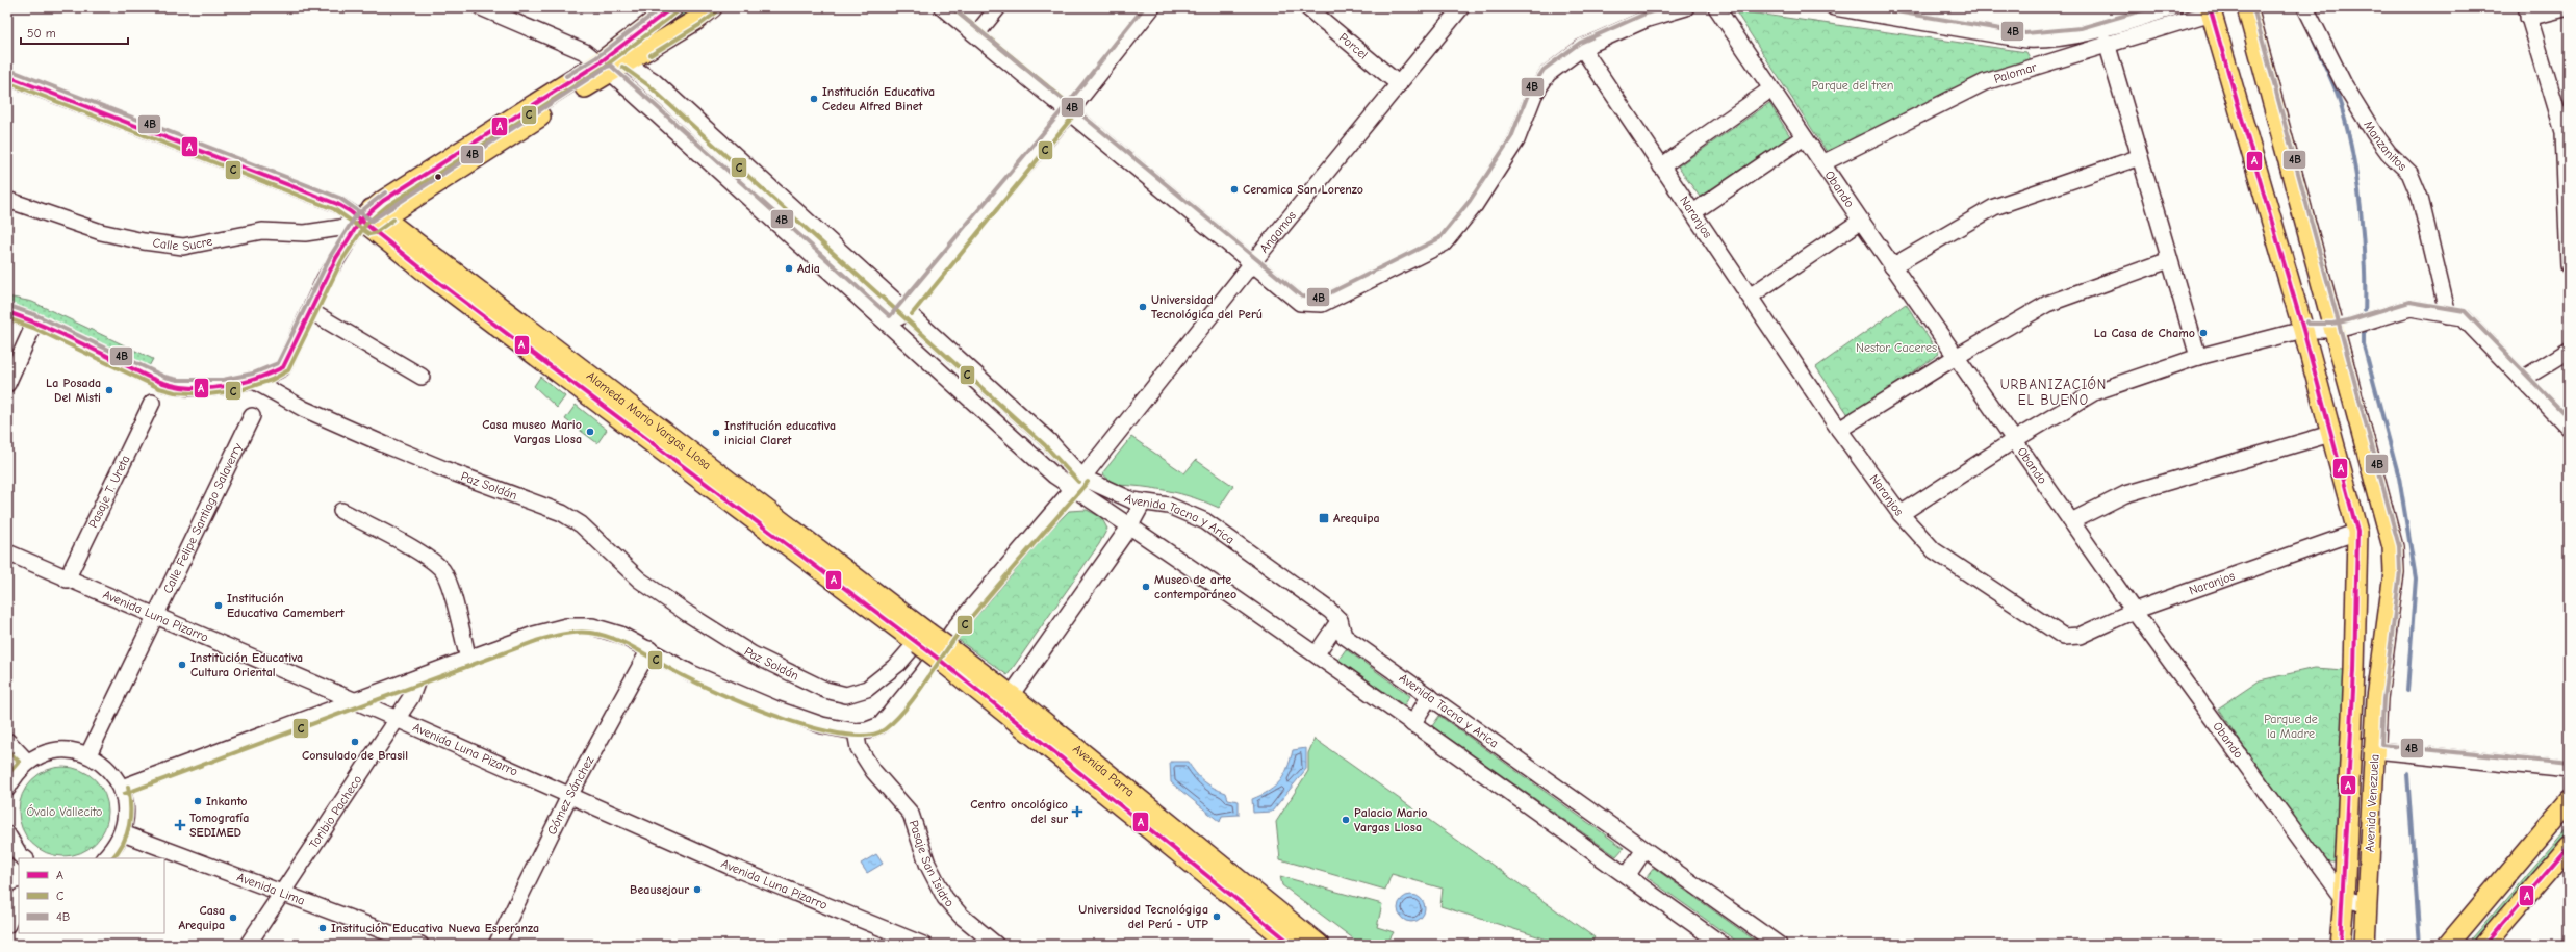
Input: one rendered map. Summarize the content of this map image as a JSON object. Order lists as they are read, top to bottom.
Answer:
{
  "streets": {
    "main road": ["Alameda Mario Vargas Llosa", "Avenida Parra", "Avenida Venezuela"],
    "street": [
      "Porcel",
      "Palomar",
      "Manzanitos",
      "Obando",
      "Naranjos",
      "Angamos",
      "Calle Sucre",
      "Paz Soldán",
      "Pasaje T. Ureta",
      "Calle Felipe Santiago Salaverry",
      "Avenida Tacna y Arica",
      "Avenida Luna Pizarro",
      "Gómez Sánchez",
      "Toribio Pacheco",
      "Pasaje San Isidro",
      "Avenida Lima"
    ]
  },
  "crossings": [
    ["Porcel", "Angamos"],
    ["Palomar", "Obando"],
    ["Palomar", "Avenida Venezuela"],
    ["Obando", "Naranjos"],
    ["Obando", "Avenida Venezuela"],
    ["Naranjos", "Avenida Venezuela"],
    ["Angamos", "Avenida Tacna y Arica"],
    ["Angamos", "Pasaje San Isidro"],
    ["Calle Sucre", "Alameda Mario Vargas Llosa"],
    ["Alameda Mario Vargas Llosa", "Paz Soldán"],
    ["Alameda Mario Vargas Llosa", "Avenida Parra"],
    ["Paz Soldán", "Avenida Parra"],
    ["Pasaje T. Ureta", "Avenida Luna Pizarro"],
    ["Calle Felipe Santiago Salaverry", "Avenida Luna Pizarro"],
    ["Avenida Luna Pizarro", "Gómez Sánchez"],
    ["Avenida Luna Pizarro", "Toribio Pacheco"],
    ["Toribio Pacheco", "Avenida Lima"]
  ],
  "districts": ["URBANIZACIÓN EL BUENO"],
  "parks": [
    "Parque del tren",
    "Nestor Caceres",
    "Parque de la Madre",
    "Óvalo Vallecito"
  ],
  "places": {
    "other": [
      "Institución Educativa Cedeu Alfred Binet",
      "Ceramica San Lorenzo",
      "Adia",
      "Universidad Tecnológica del Perú",
      "La Casa de Chamo",
      "La Posada Del Misti",
      "Casa museo Mario Vargas Llosa",
      "Institución educativa inicial Claret",
      "Museo de arte contemporáneo",
      "Institución Educativa Camembert",
      "Institución Educativa Cultura Oriental",
      "Consulado de Brasil",
      "Inkanto",
      "Palacio Mario Vargas Llosa",
      "Beausejour",
      "Universidad Tecnológiga del Perú - UTP",
      "Casa Arequipa",
      "Institución Educativa Nueva Esperanza"
    ],
    "transit": ["Arequipa"],
    "health": ["Centro oncológico del sur", "Tomografía SEDIMED"]
  },
  "lines": ["transit line A", "transit line C", "transit line 4B"],
  "legend": ["A", "C", "4B"],
  "scale_bar": "50 m"
}
